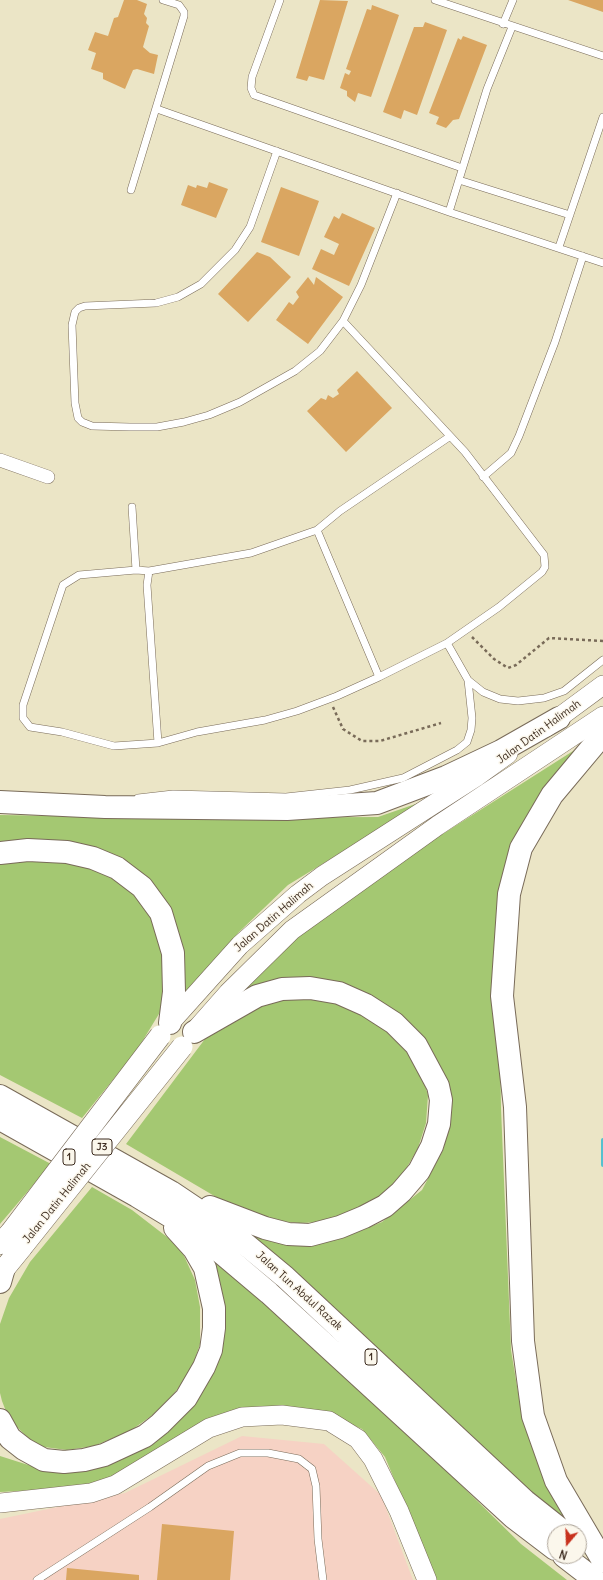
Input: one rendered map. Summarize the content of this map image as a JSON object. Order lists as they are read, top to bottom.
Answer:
{
  "streets": {
    "highway": ["1", "Jalan Tun Abdul Razak"],
    "main road": ["Jalan Datin Halimah", "J3"]
  },
  "north": "bottom"
}
